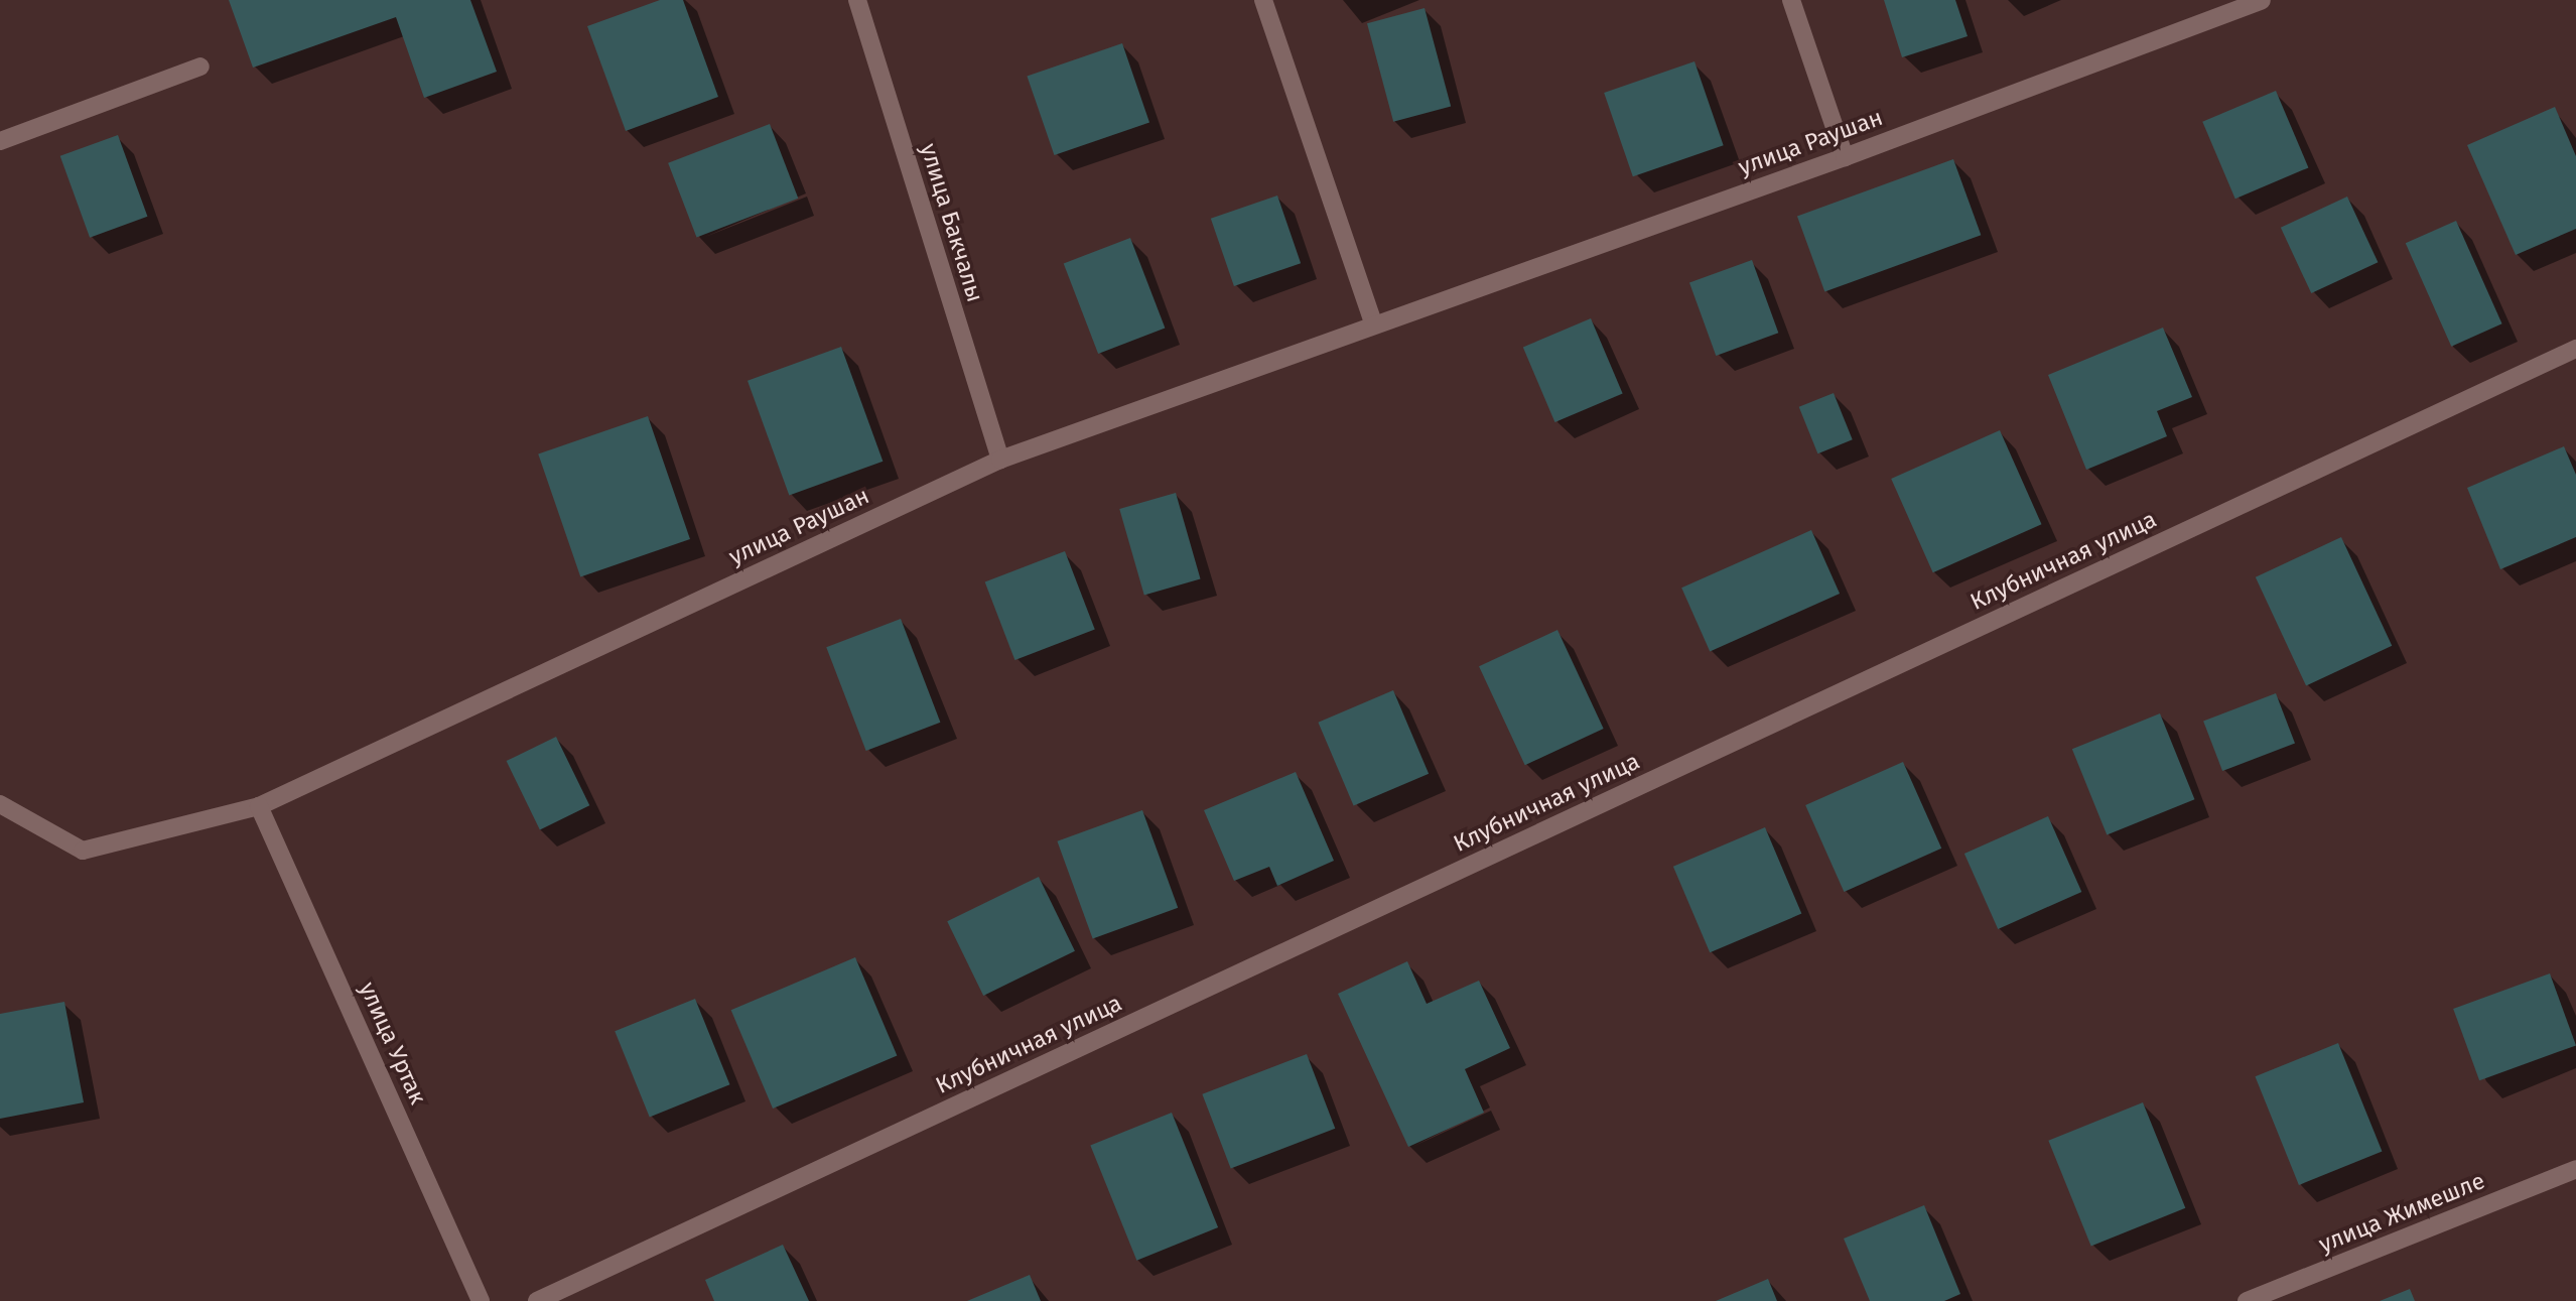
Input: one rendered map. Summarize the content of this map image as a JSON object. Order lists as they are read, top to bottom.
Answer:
{
  "streets": {
    "street": [
      "улица Раушан",
      "улица Бакчалы",
      "Клубничная улица",
      "улица Уртак",
      "улица Жимешле"
    ]
  },
  "crossings": [
    ["улица Раушан", "улица Бакчалы"],
    ["улица Раушан", "улица Уртак"]
  ]
}
